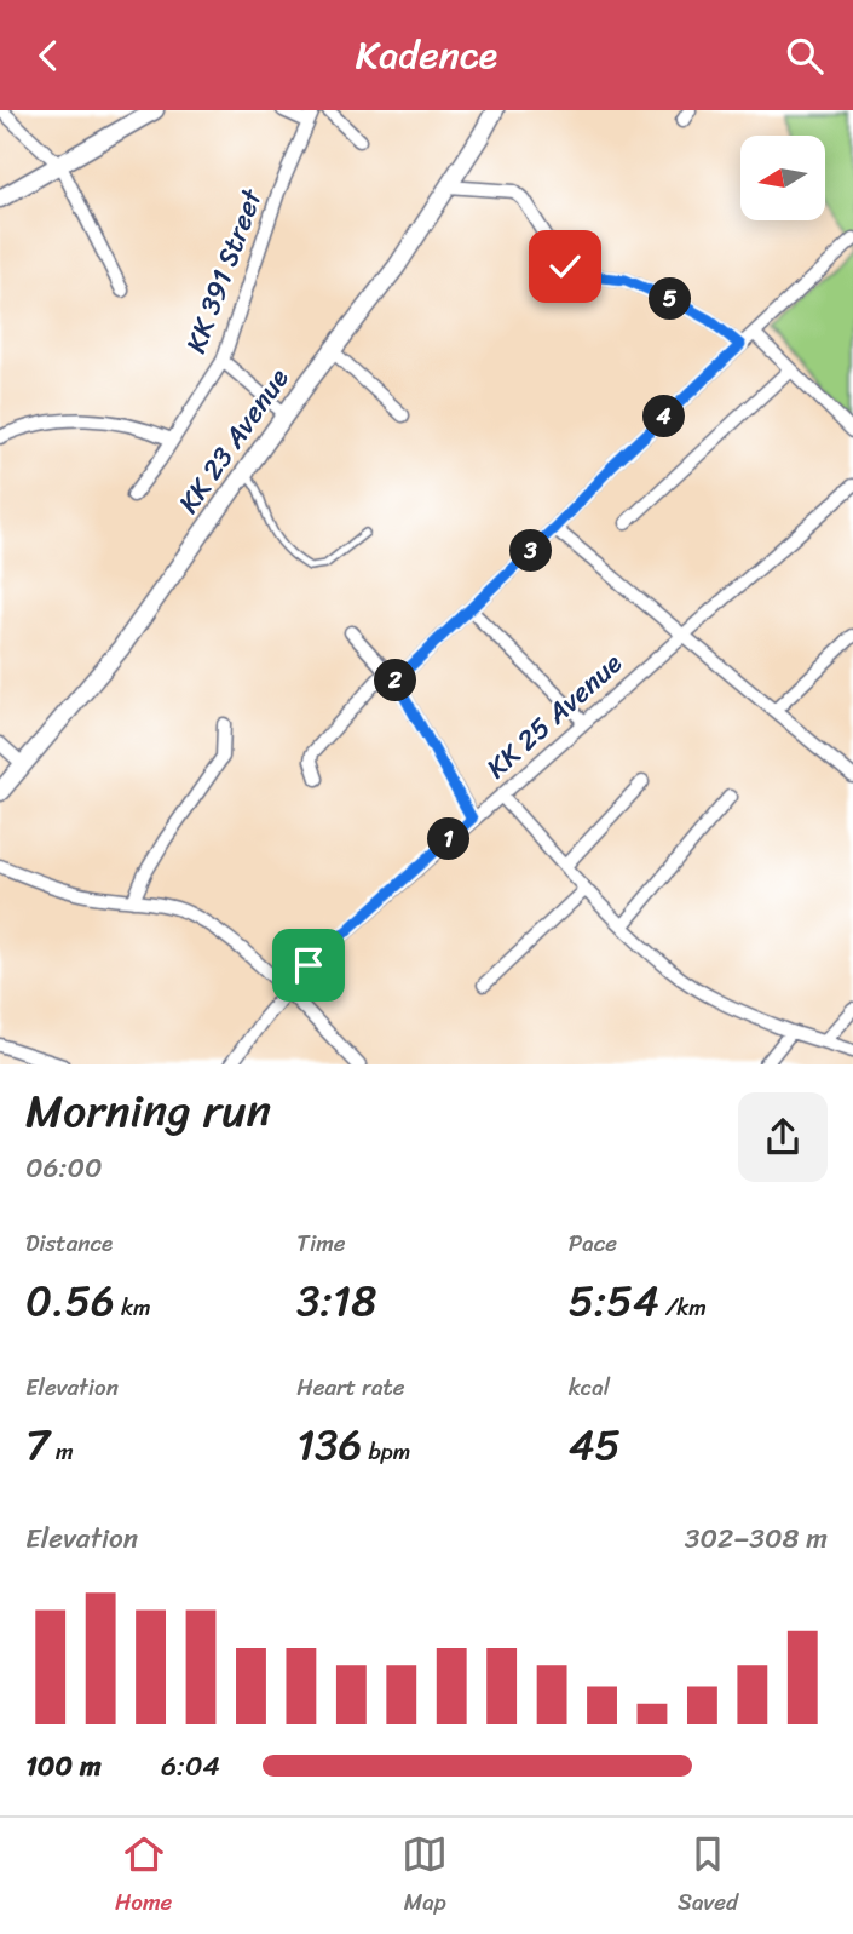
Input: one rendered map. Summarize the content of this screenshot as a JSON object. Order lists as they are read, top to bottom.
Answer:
{
  "streets": {
    "main road": ["KK 23 Avenue"],
    "street": ["KK 391 Street", "KK 25 Avenue"]
  },
  "north": "left",
  "page": {
    "header": "Kadence",
    "pins": [
      "5",
      "4",
      "3",
      "2",
      "1"
    ],
    "heading": ["Morning run", "06:00"],
    "stats": [
      ["Distance", "0.56 km"],
      ["Time", "3:18"],
      ["Pace", "5:54 /km"],
      ["Elevation", "7 m"],
      ["Heart rate", "136 bpm"],
      ["kcal", "45"]
    ],
    "chart": ["Elevation", "302–308 m"],
    "list": [
      {
        "name": "100 m",
        "note": "6:04"
      }
    ],
    "tabs": ["Home", "Map", "Saved"]
  }
}
